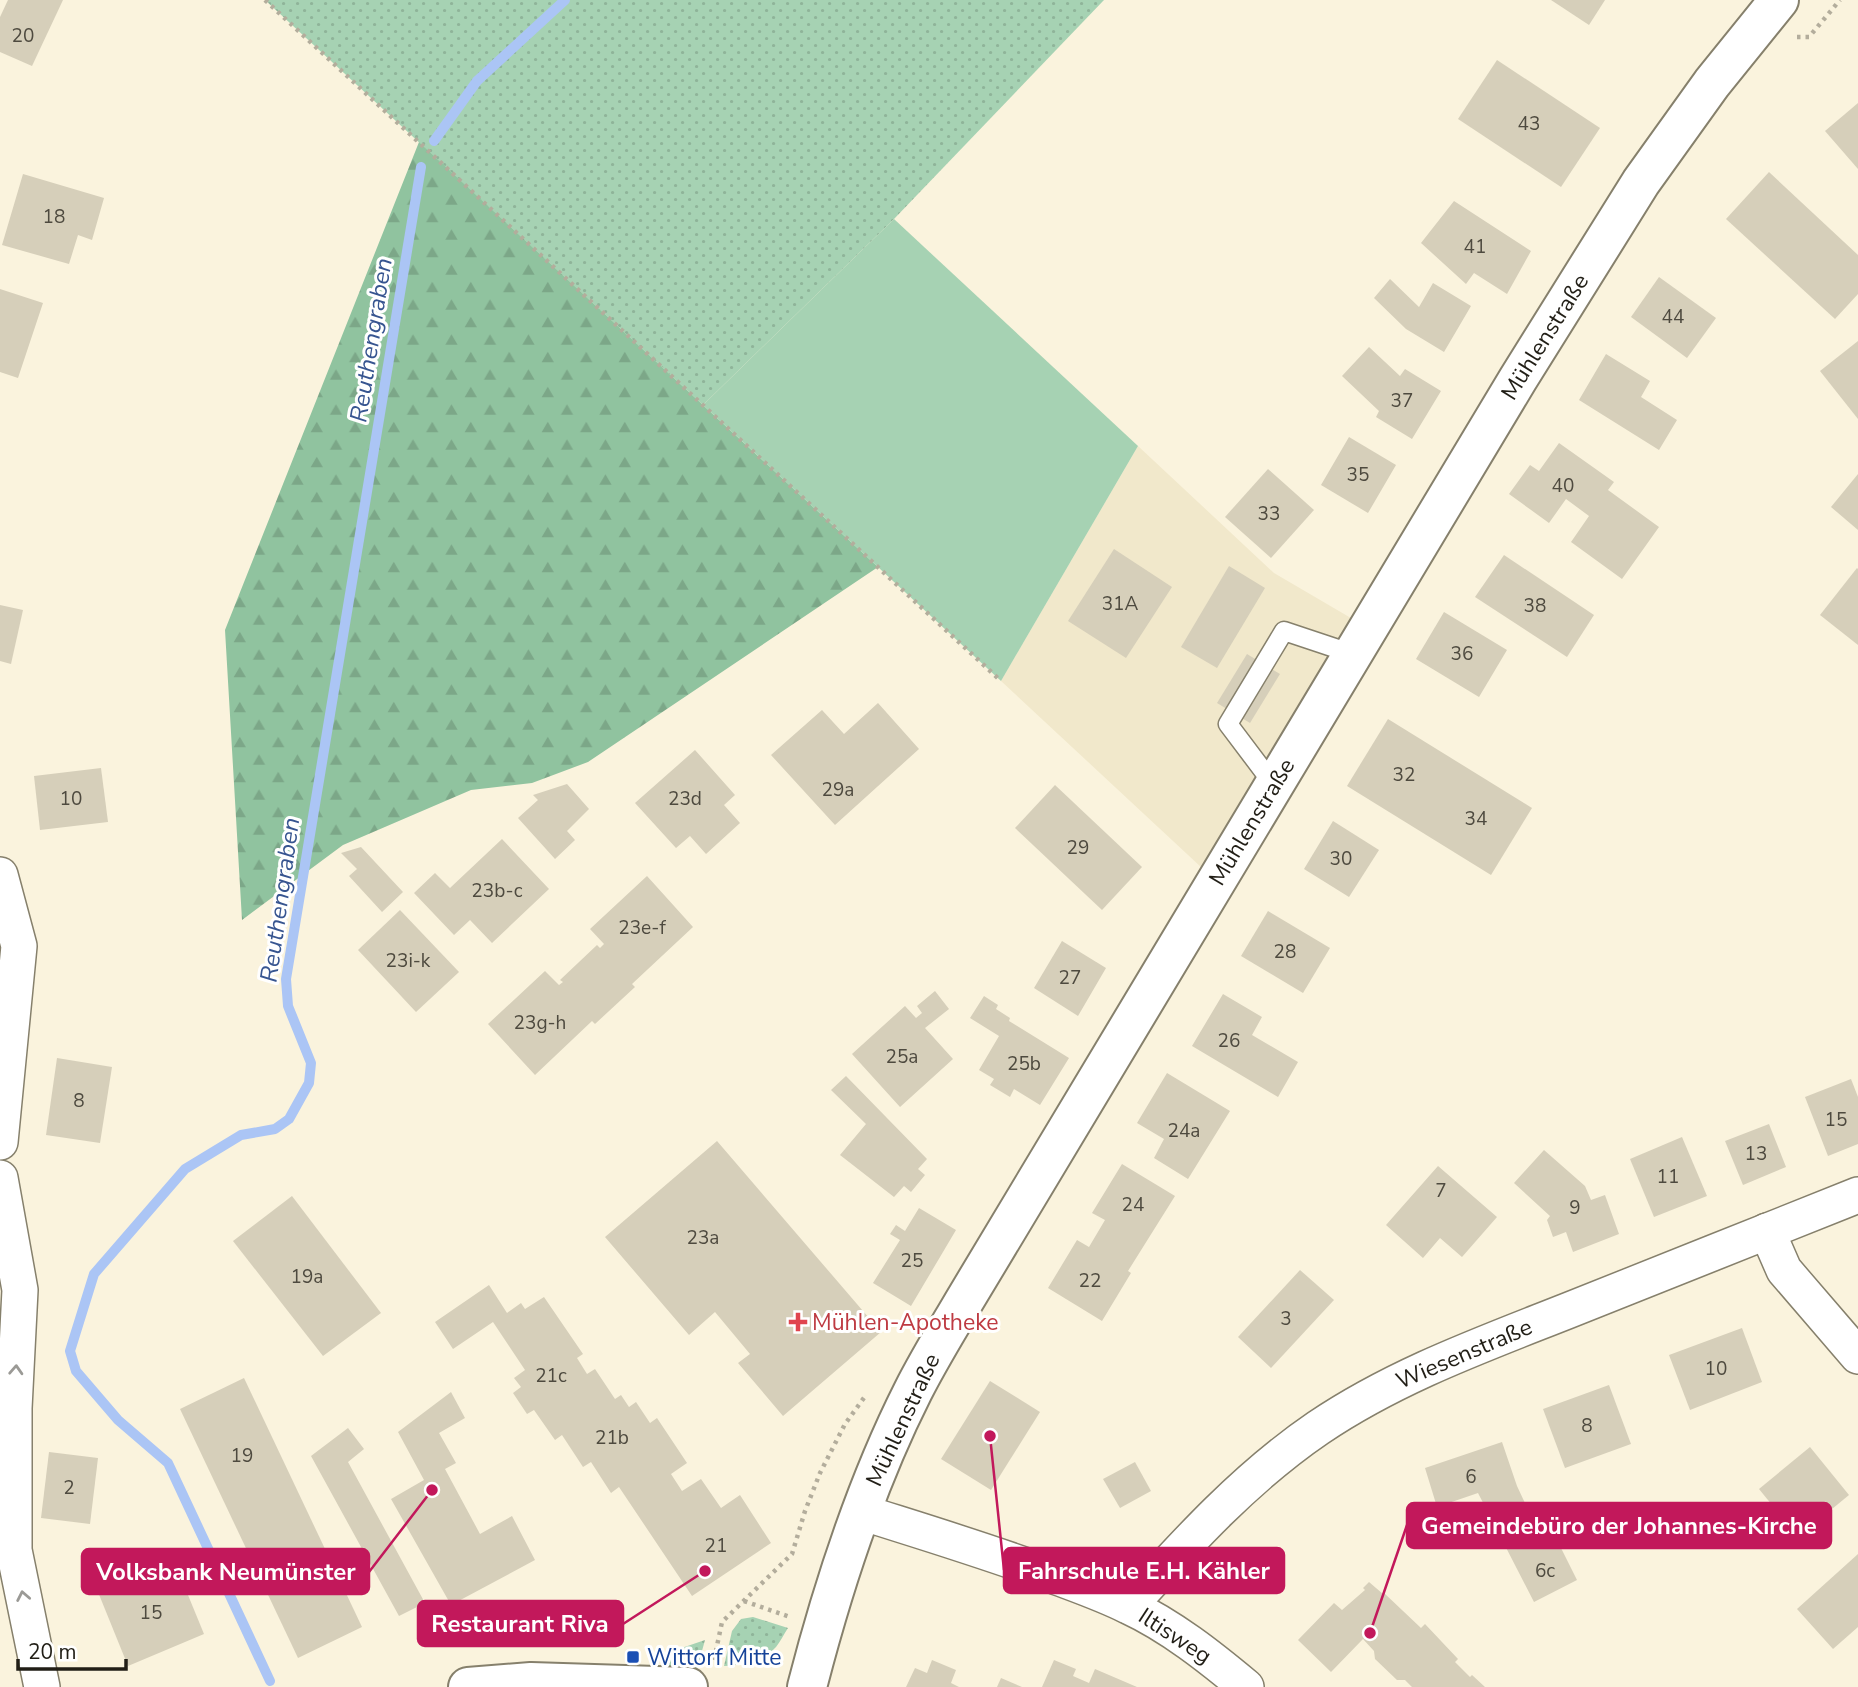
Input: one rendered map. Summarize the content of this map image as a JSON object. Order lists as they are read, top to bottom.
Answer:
{
  "streets": {
    "street": ["Mühlenstraße", "Wiesenstraße", "Iltisweg"]
  },
  "crossings": [
    ["Mühlenstraße", "Iltisweg"],
    ["Wiesenstraße", "Iltisweg"]
  ],
  "water": ["Reuthengraben"],
  "places": {
    "health": ["Mühlen-Apotheke"],
    "other": [
      "Fahrschule E.H. Kähler",
      "Volksbank Neumünster",
      "Restaurant Riva",
      "Gemeindebüro der Johannes-Kirche"
    ],
    "transit": ["Wittorf Mitte"]
  },
  "house_numbers": [
    "20",
    "43",
    "18",
    "41",
    "44",
    "37",
    "35",
    "40",
    "33",
    "31A",
    "38",
    "36",
    "32",
    "29a",
    "10",
    "23d",
    "34",
    "29",
    "30",
    "23b-c",
    "23e-f",
    "28",
    "23i-k",
    "27",
    "23g-h",
    "26",
    "25a",
    "25b",
    "8",
    "15",
    "24a",
    "13",
    "11",
    "7",
    "24",
    "9",
    "23a",
    "25",
    "19a",
    "22",
    "3",
    "10",
    "21c",
    "8",
    "21b",
    "19",
    "6",
    "2",
    "21",
    "6c",
    "15"
  ],
  "scale_bar": "20 m"
}
